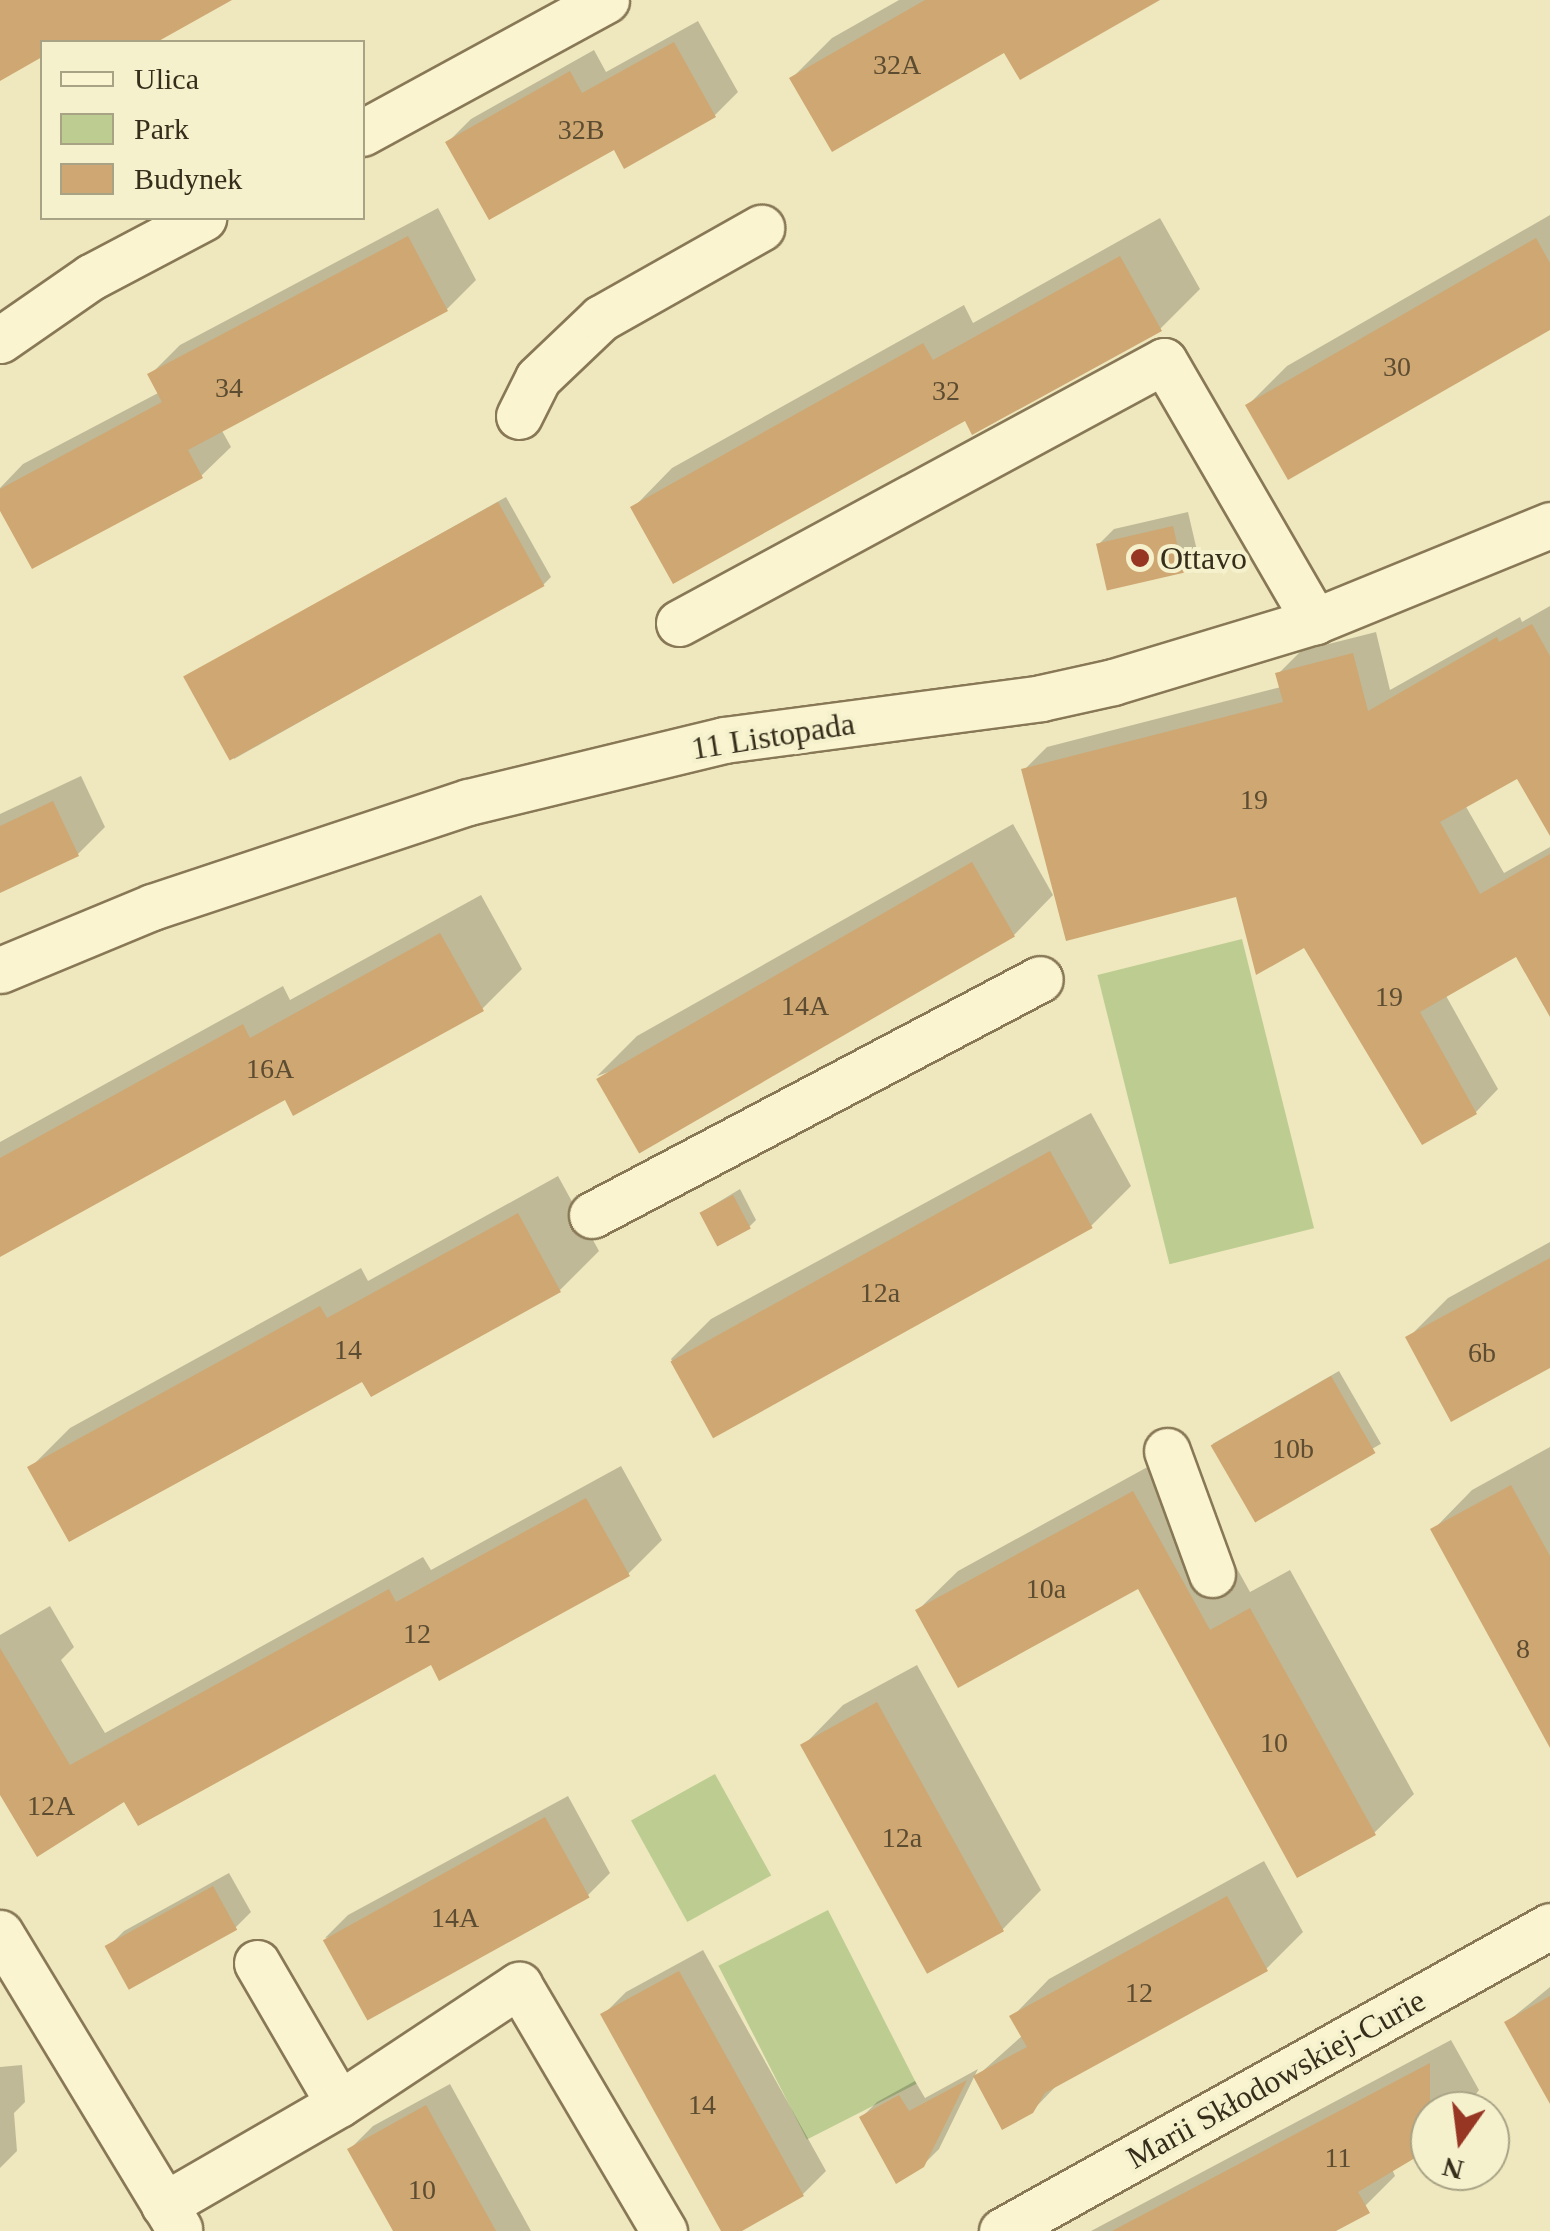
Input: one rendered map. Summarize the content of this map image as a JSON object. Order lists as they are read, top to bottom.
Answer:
{
  "streets": {
    "street": ["11 Listopada", "Marii Skłodowskiej-Curie"]
  },
  "places": ["Ottavo"],
  "house_numbers": [
    "32A",
    "32B",
    "30",
    "34",
    "32",
    "19",
    "19",
    "14A",
    "16A",
    "12a",
    "14",
    "6b",
    "10b",
    "10a",
    "12",
    "8",
    "10",
    "12A",
    "12a",
    "14A",
    "12",
    "14",
    "11",
    "10"
  ],
  "legend": ["Ulica", "Park", "Budynek"],
  "north": "bottom"
}
